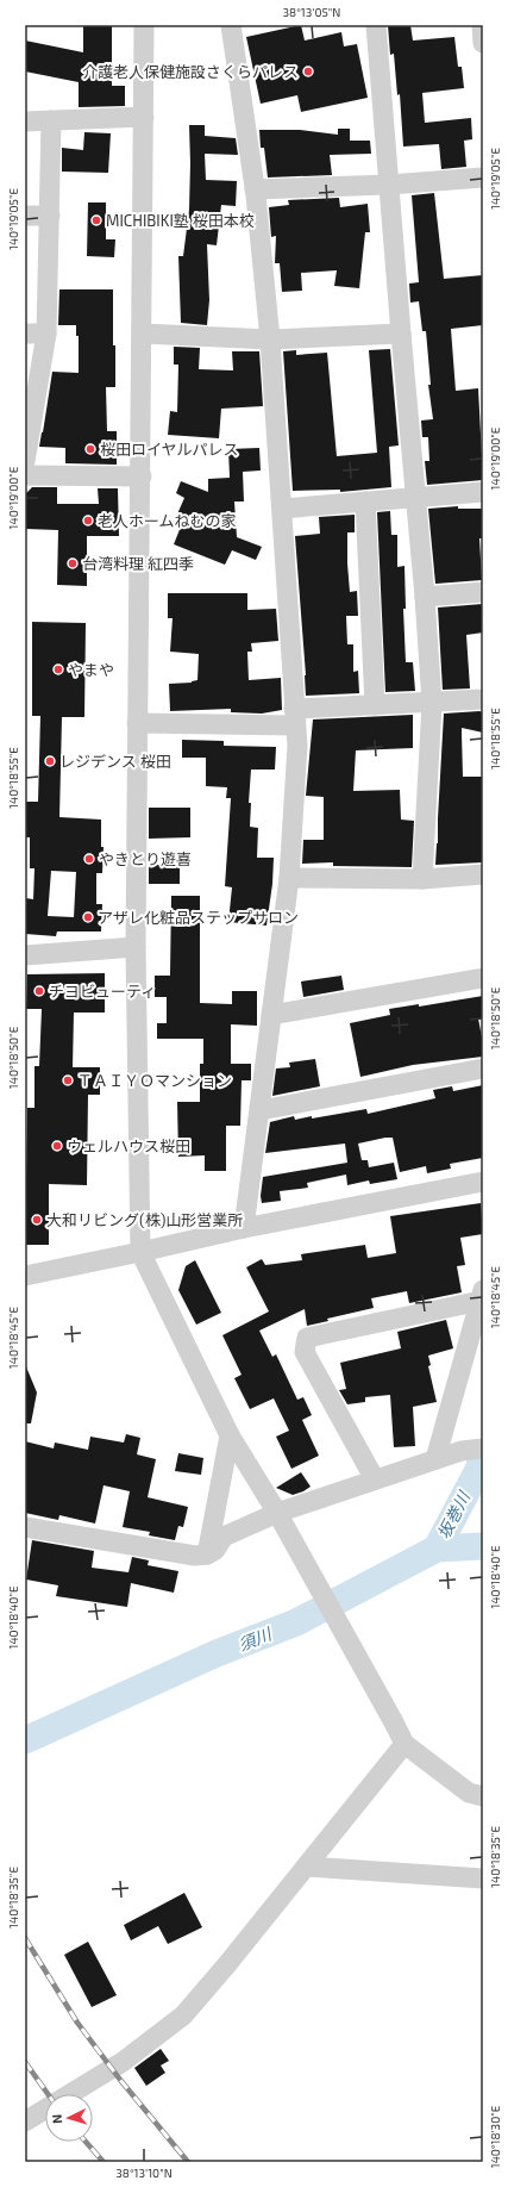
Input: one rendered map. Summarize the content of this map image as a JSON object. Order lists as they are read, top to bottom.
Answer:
{
  "water": ["坂巻川", "須川"],
  "places": [
    "介護老人保健施設さくらパレス",
    "MICHIBIKI塾 桜田本校",
    "桜田ロイヤルパレス",
    "老人ホームねむの家",
    "台湾料理 紅四季",
    "やまや",
    "レジデンス 桜田",
    "やきとり遊喜",
    "アザレ化粧品ステップサロン",
    "チヨビューティ",
    "ＴＡＩＹＯマンション",
    "ウェルハウス桜田",
    "大和リビング(株)山形営業所"
  ],
  "north": "left",
  "coordinates": [
    "38°13'05\"N",
    "140°19'05\"E",
    "140°19'00\"E",
    "140°18'55\"E",
    "140°18'50\"E",
    "140°18'45\"E",
    "140°18'40\"E",
    "140°18'35\"E",
    "140°18'30\"E",
    "38°13'10\"N"
  ]
}
